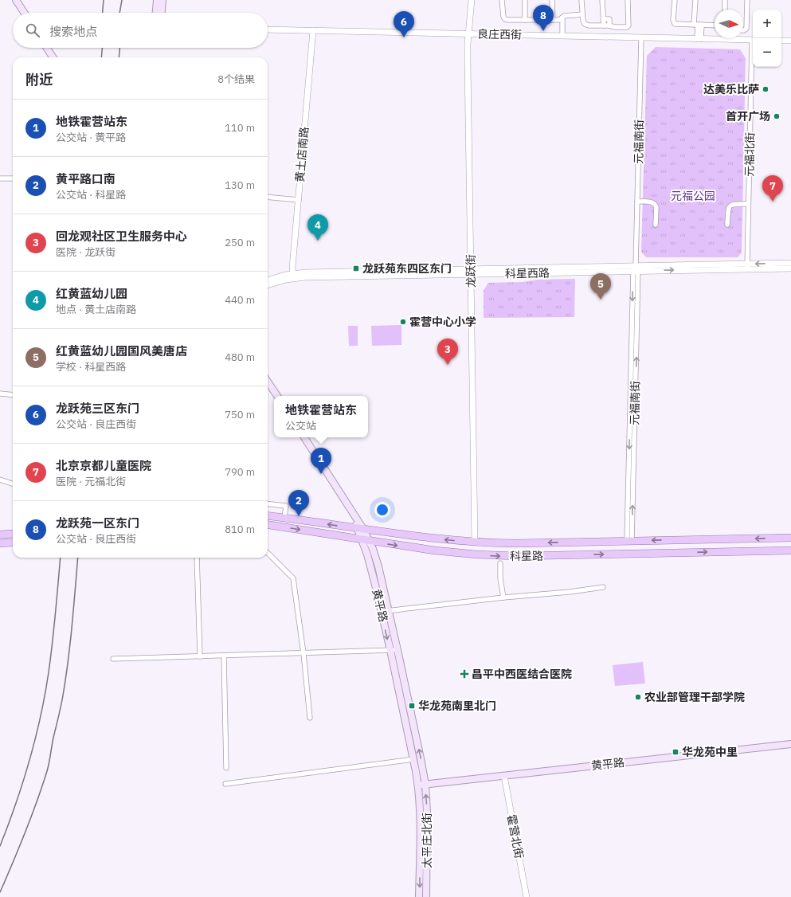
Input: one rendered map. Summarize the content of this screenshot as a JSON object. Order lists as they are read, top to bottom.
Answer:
{
  "streets": {
    "main road": ["科星路", "黄平路", "太平庄北街"],
    "street": [
      "良庄西街",
      "元福南街",
      "黄土店南路",
      "元福北街",
      "龙跃街",
      "科星西路",
      "霍营北街"
    ]
  },
  "crossings": [
    ["良庄西街", "元福南街"],
    ["良庄西街", "黄土店南路"],
    ["良庄西街", "龙跃街"],
    ["元福南街", "科星西路"],
    ["元福南街", "科星路"],
    ["黄土店南路", "科星西路"],
    ["元福北街", "科星西路"],
    ["龙跃街", "科星西路"],
    ["龙跃街", "科星路"],
    ["科星路", "黄平路"],
    ["黄平路", "霍营北街"],
    ["黄平路", "太平庄北街"]
  ],
  "parks": ["元福公园"],
  "places": {
    "other": [
      "达美乐比萨",
      "首开广场",
      "霍营中心小学",
      "农业部管理干部学院"
    ],
    "transit": ["龙跃苑东四区东门", "华龙苑南里北门", "华龙苑中里"],
    "health": ["昌平中西医结合医院"]
  },
  "north": "right",
  "page": {
    "pins": [
      "8",
      "6",
      "7",
      "4",
      "5",
      "3",
      "1",
      "2"
    ],
    "map_buttons": ["+", "−"],
    "search": "搜索地点",
    "heading": ["附近", "8个结果"],
    "list": [
      {
        "mark": "1",
        "name": "地铁霍营站东",
        "note": "公交站 · 黄平路",
        "value": "110 m"
      },
      {
        "mark": "2",
        "name": "黄平路口南",
        "note": "公交站 · 科星路",
        "value": "130 m"
      },
      {
        "mark": "3",
        "name": "回龙观社区卫生服务中心",
        "note": "医院 · 龙跃街",
        "value": "250 m"
      },
      {
        "mark": "4",
        "name": "红黄蓝幼儿园",
        "note": "地点 · 黄土店南路",
        "value": "440 m"
      },
      {
        "mark": "5",
        "name": "红黄蓝幼儿园国风美唐店",
        "note": "学校 · 科星西路",
        "value": "480 m"
      },
      {
        "mark": "6",
        "name": "龙跃苑三区东门",
        "note": "公交站 · 良庄西街",
        "value": "750 m"
      },
      {
        "mark": "7",
        "name": "北京京都儿童医院",
        "note": "医院 · 元福北街",
        "value": "790 m"
      },
      {
        "mark": "8",
        "name": "龙跃苑一区东门",
        "note": "公交站 · 良庄西街",
        "value": "810 m"
      }
    ],
    "popup": ["地铁霍营站东", "公交站"]
  }
}
